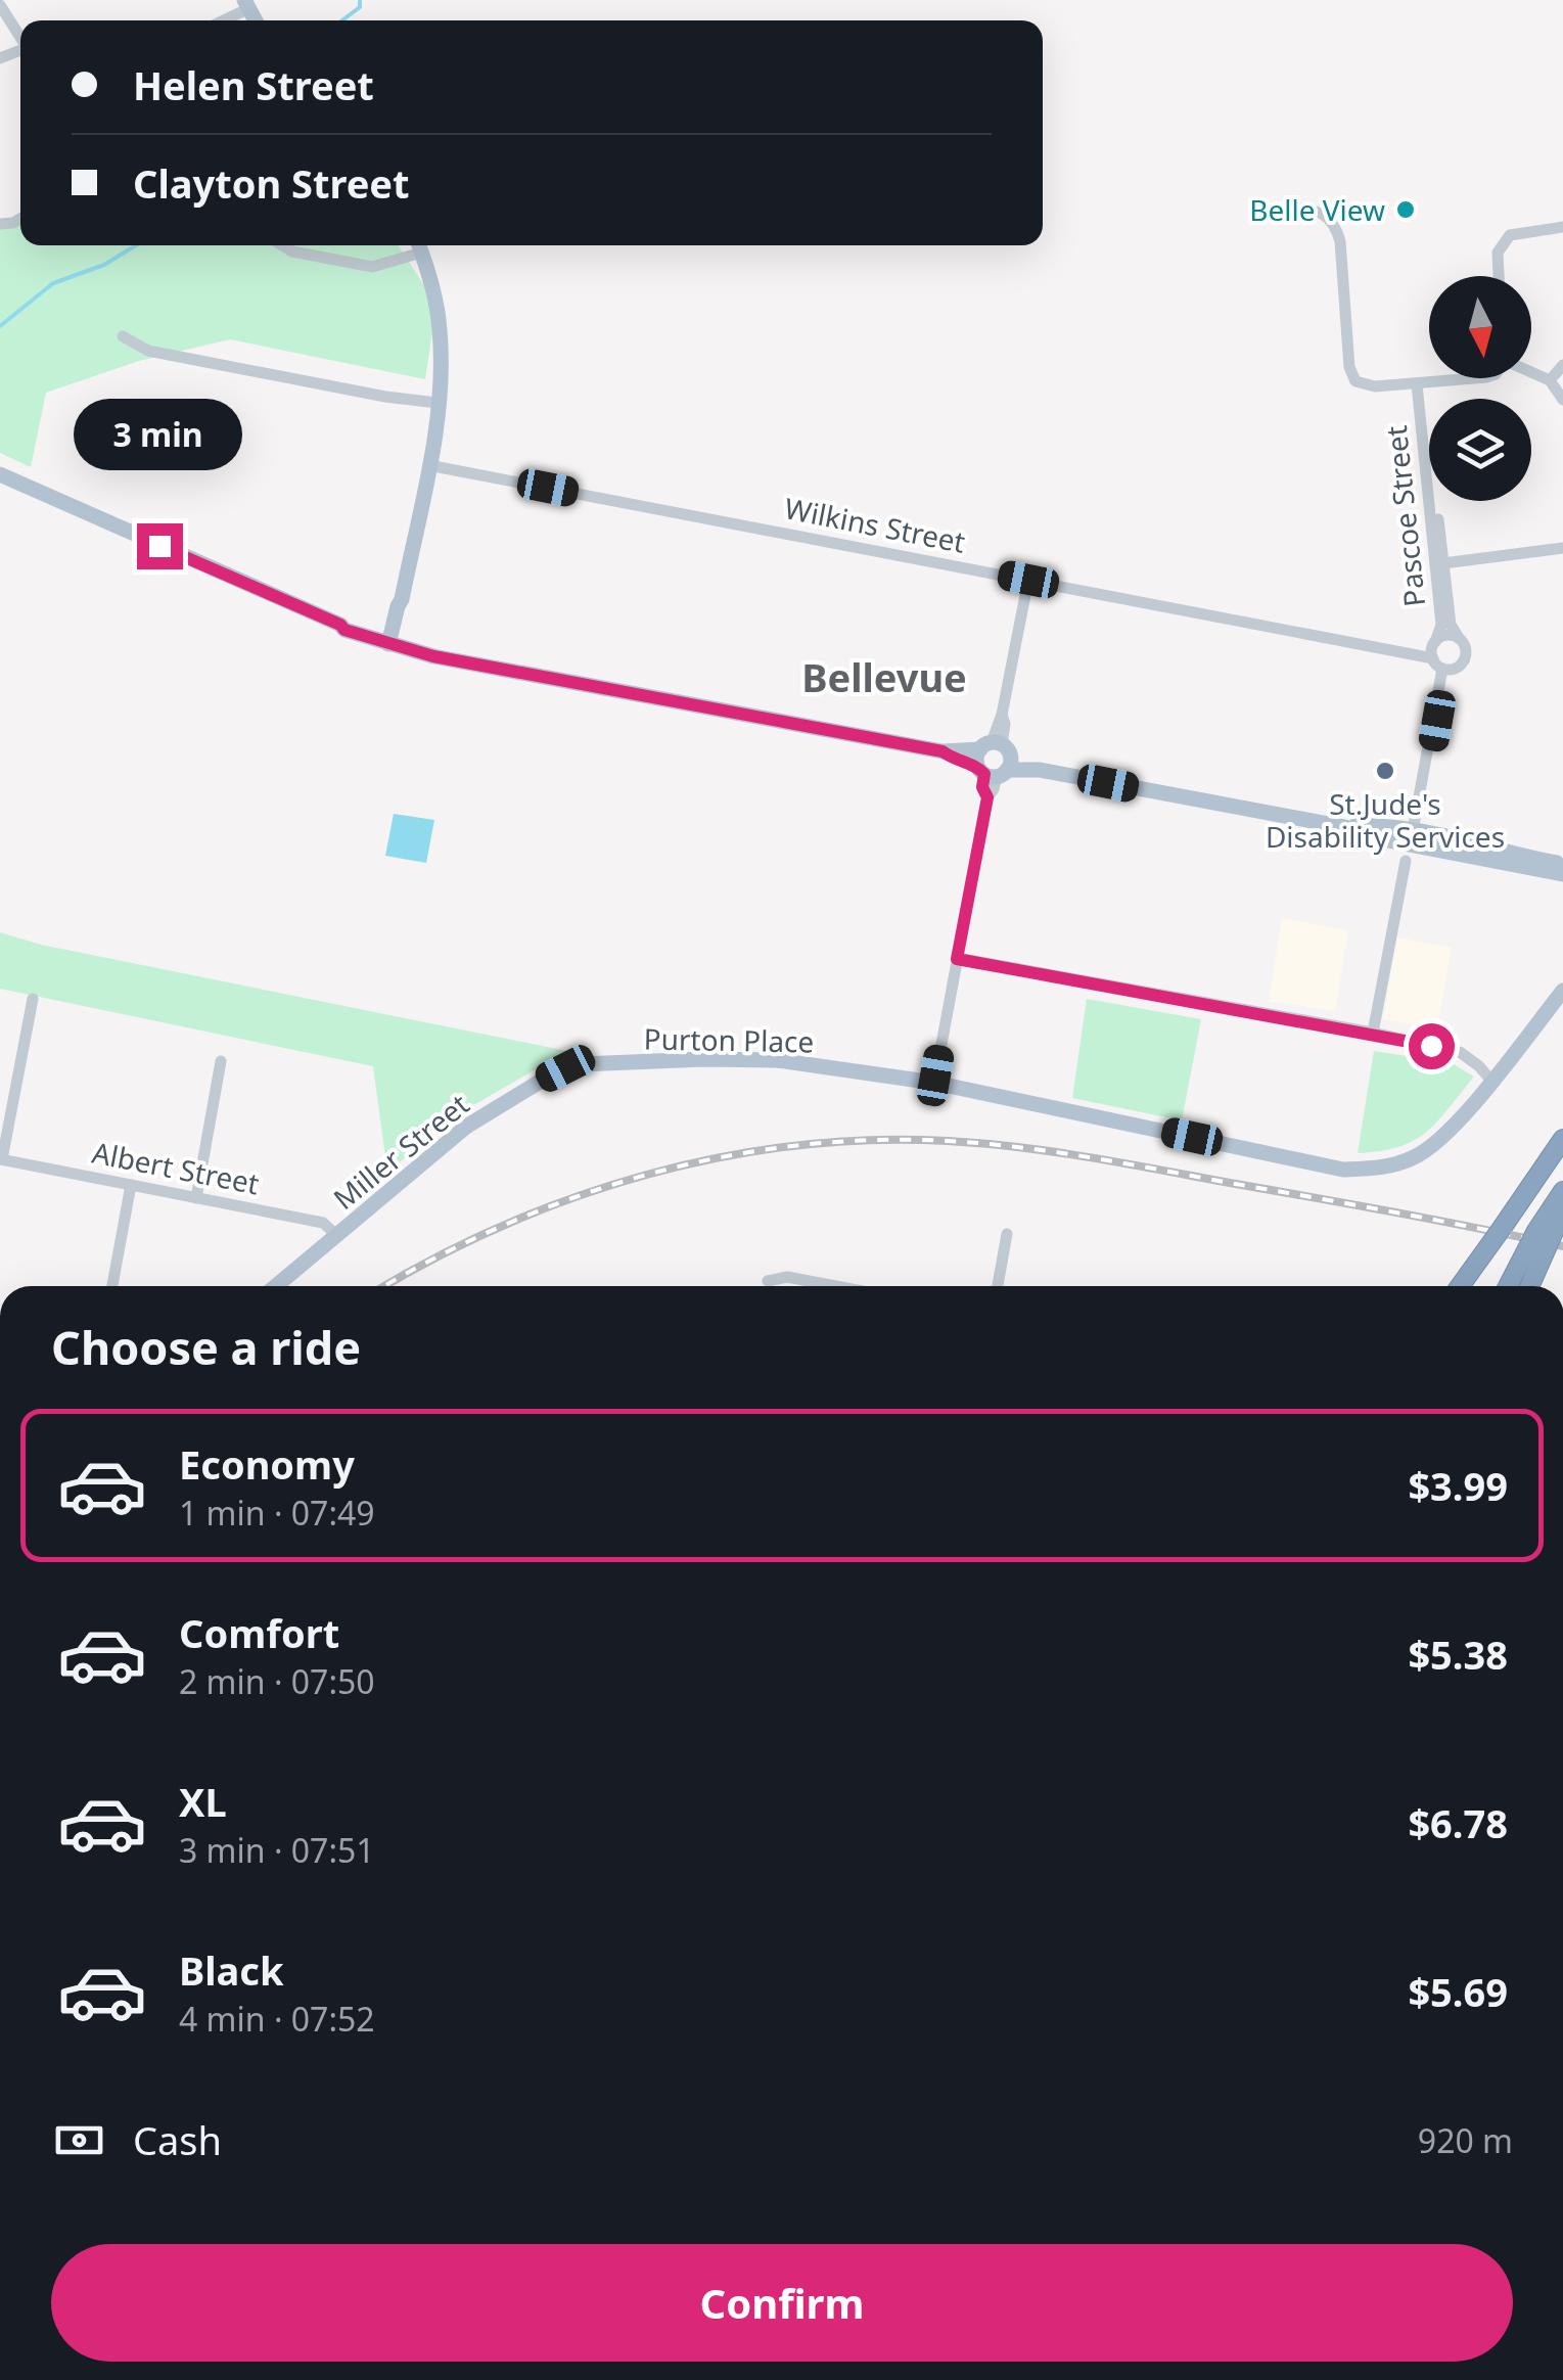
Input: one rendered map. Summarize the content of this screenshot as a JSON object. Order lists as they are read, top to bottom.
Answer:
{
  "streets": {
    "main road": ["Purton Place", "Miller Street"],
    "street": ["Pascoe Street", "Wilkins Street", "Albert Street"]
  },
  "crossings": [
    ["Pascoe Street", "Wilkins Street"],
    ["Purton Place", "Miller Street"],
    ["Miller Street", "Albert Street"]
  ],
  "districts": ["Bellevue"],
  "places": ["Belle View", "St.Jude's Disability Services"],
  "north": "bottom",
  "page": {
    "banner": ["Helen Street", "Clayton Street"],
    "bubble": "3 min",
    "heading": "Choose a ride",
    "list": [
      {
        "name": "Economy",
        "note": "1 min · 07:49",
        "value": "$3.99"
      },
      {
        "name": "Comfort",
        "note": "2 min · 07:50",
        "value": "$5.38"
      },
      {
        "name": "XL",
        "note": "3 min · 07:51",
        "value": "$6.78"
      },
      {
        "name": "Black",
        "note": "4 min · 07:52",
        "value": "$5.69"
      }
    ],
    "pay": ["Cash", "920 m"],
    "buttons": "Confirm"
  }
}
